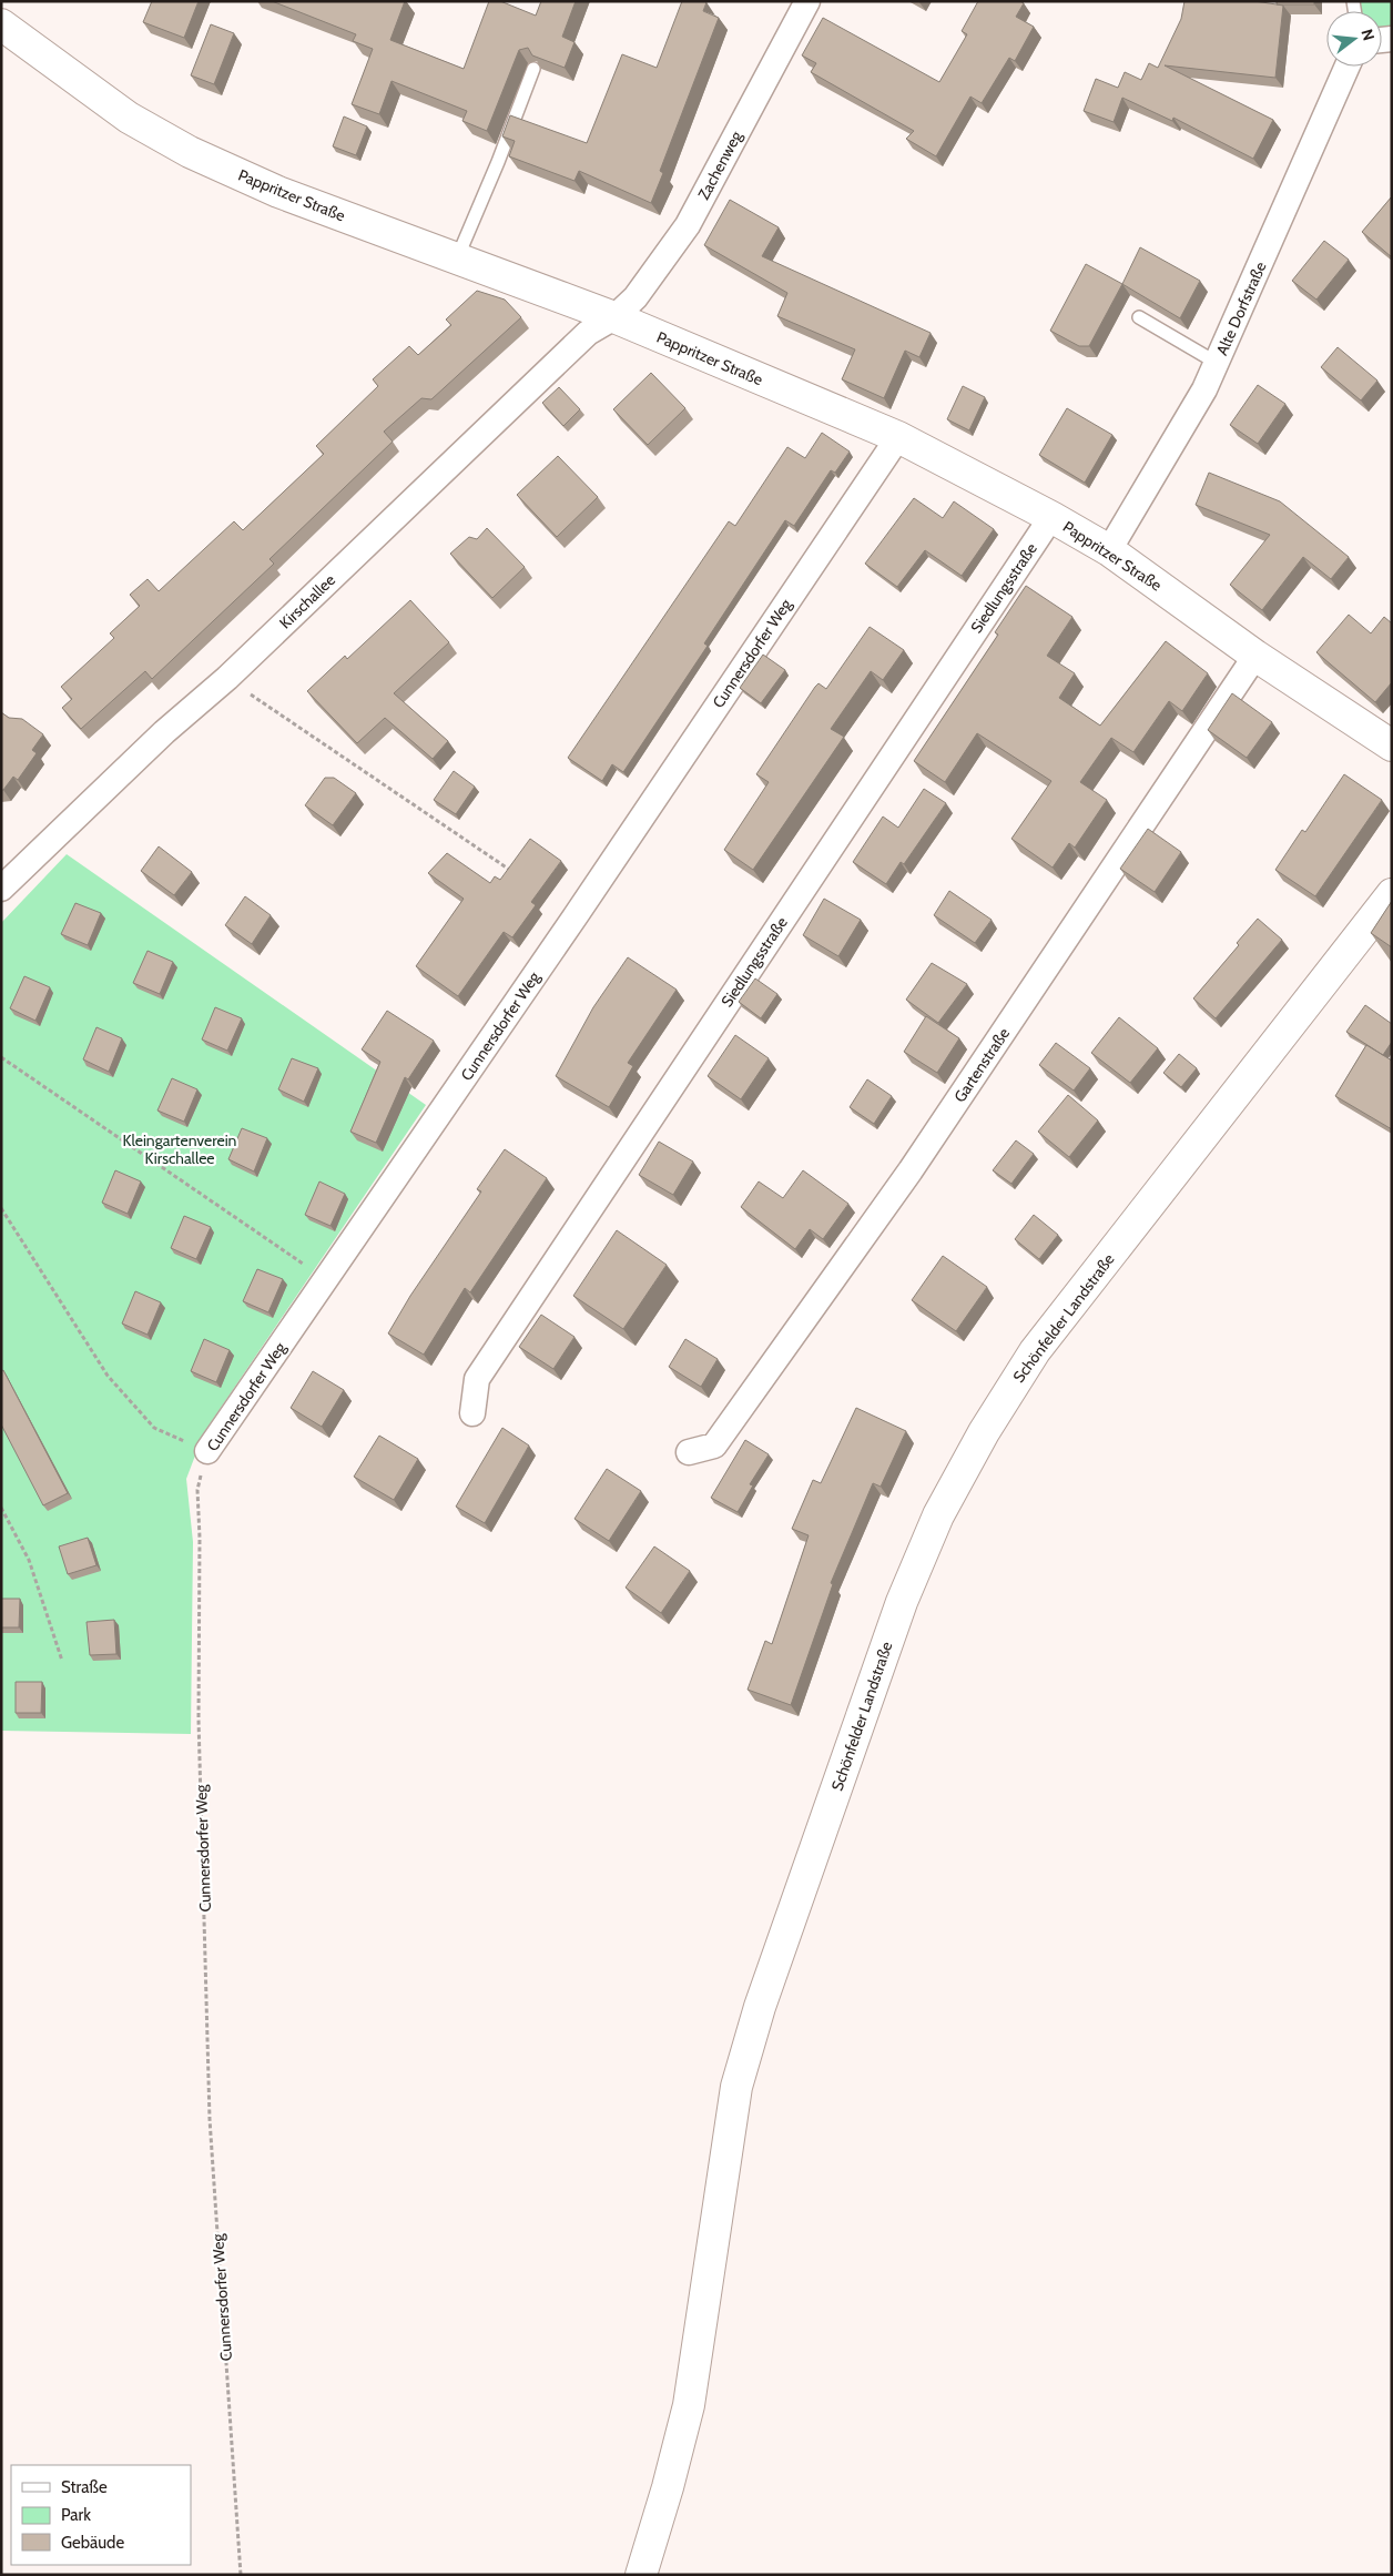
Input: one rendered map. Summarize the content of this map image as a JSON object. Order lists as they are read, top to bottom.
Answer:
{
  "streets": {
    "street": [
      "Zachenweg",
      "Pappritzer Straße",
      "Alte Dorfstraße",
      "Siedlungsstraße",
      "Kirschallee",
      "Cunnersdorfer Weg",
      "Gartenstraße",
      "Schönfelder Landstraße"
    ]
  },
  "crossings": [
    ["Zachenweg", "Pappritzer Straße"],
    ["Zachenweg", "Kirschallee"],
    ["Pappritzer Straße", "Alte Dorfstraße"],
    ["Pappritzer Straße", "Siedlungsstraße"],
    ["Pappritzer Straße", "Kirschallee"],
    ["Pappritzer Straße", "Cunnersdorfer Weg"],
    ["Pappritzer Straße", "Gartenstraße"]
  ],
  "parks": ["Kleingartenverein Kirschallee"],
  "legend": ["Straße", "Park", "Gebäude"],
  "north": "right"
}
